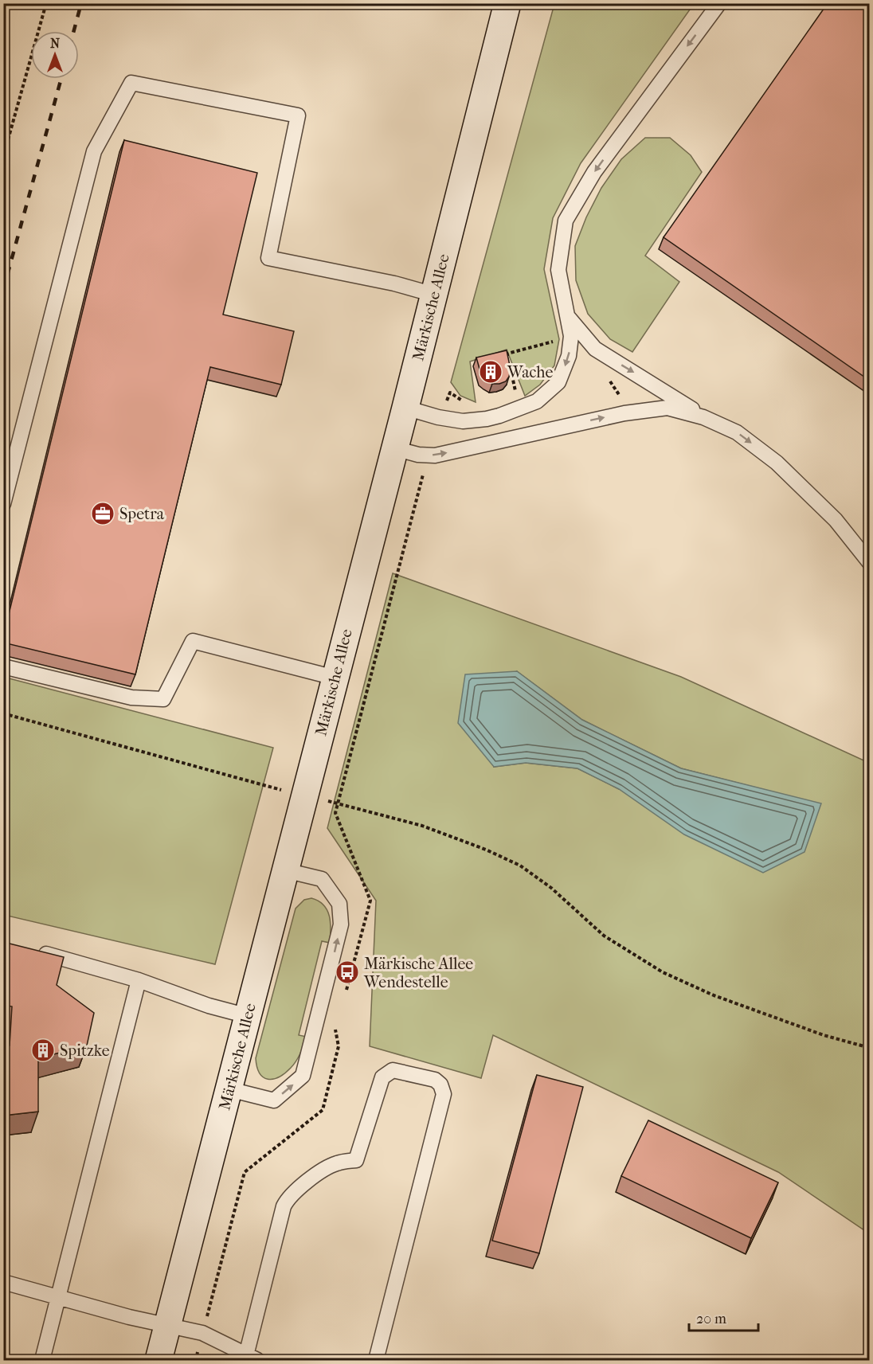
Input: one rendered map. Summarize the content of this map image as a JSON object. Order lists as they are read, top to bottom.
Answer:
{
  "streets": {
    "street": ["Märkische Allee"]
  },
  "places": {
    "building": ["Wache", "Spitzke"],
    "office": ["Spetra"],
    "bus stop": ["Märkische Allee Wendestelle"]
  },
  "scale_bar": "20 m",
  "north": "top"
}
